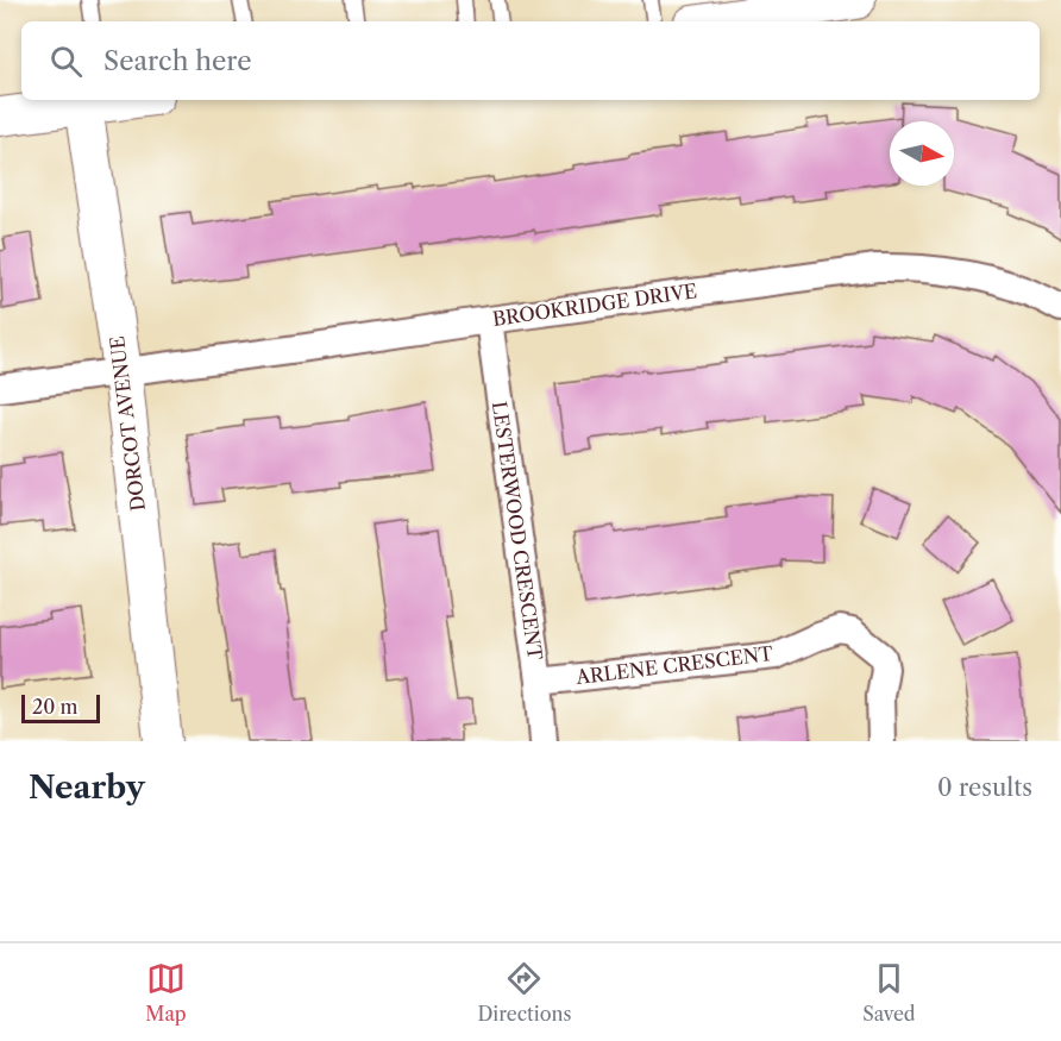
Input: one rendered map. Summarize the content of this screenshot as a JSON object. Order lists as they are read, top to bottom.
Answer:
{
  "streets": {
    "street": [
      "BROOKRIDGE DRIVE",
      "DORCOT AVENUE",
      "LESTERWOOD CRESCENT",
      "ARLENE CRESCENT"
    ]
  },
  "crossings": [
    ["BROOKRIDGE DRIVE", "DORCOT AVENUE"],
    ["BROOKRIDGE DRIVE", "LESTERWOOD CRESCENT"],
    ["LESTERWOOD CRESCENT", "ARLENE CRESCENT"]
  ],
  "scale_bar": "20 m",
  "north": "right",
  "page": {
    "search": "Search here",
    "scale": "20 m",
    "heading": ["Nearby", "0 results"],
    "nav": ["Map", "Directions", "Saved"]
  }
}
